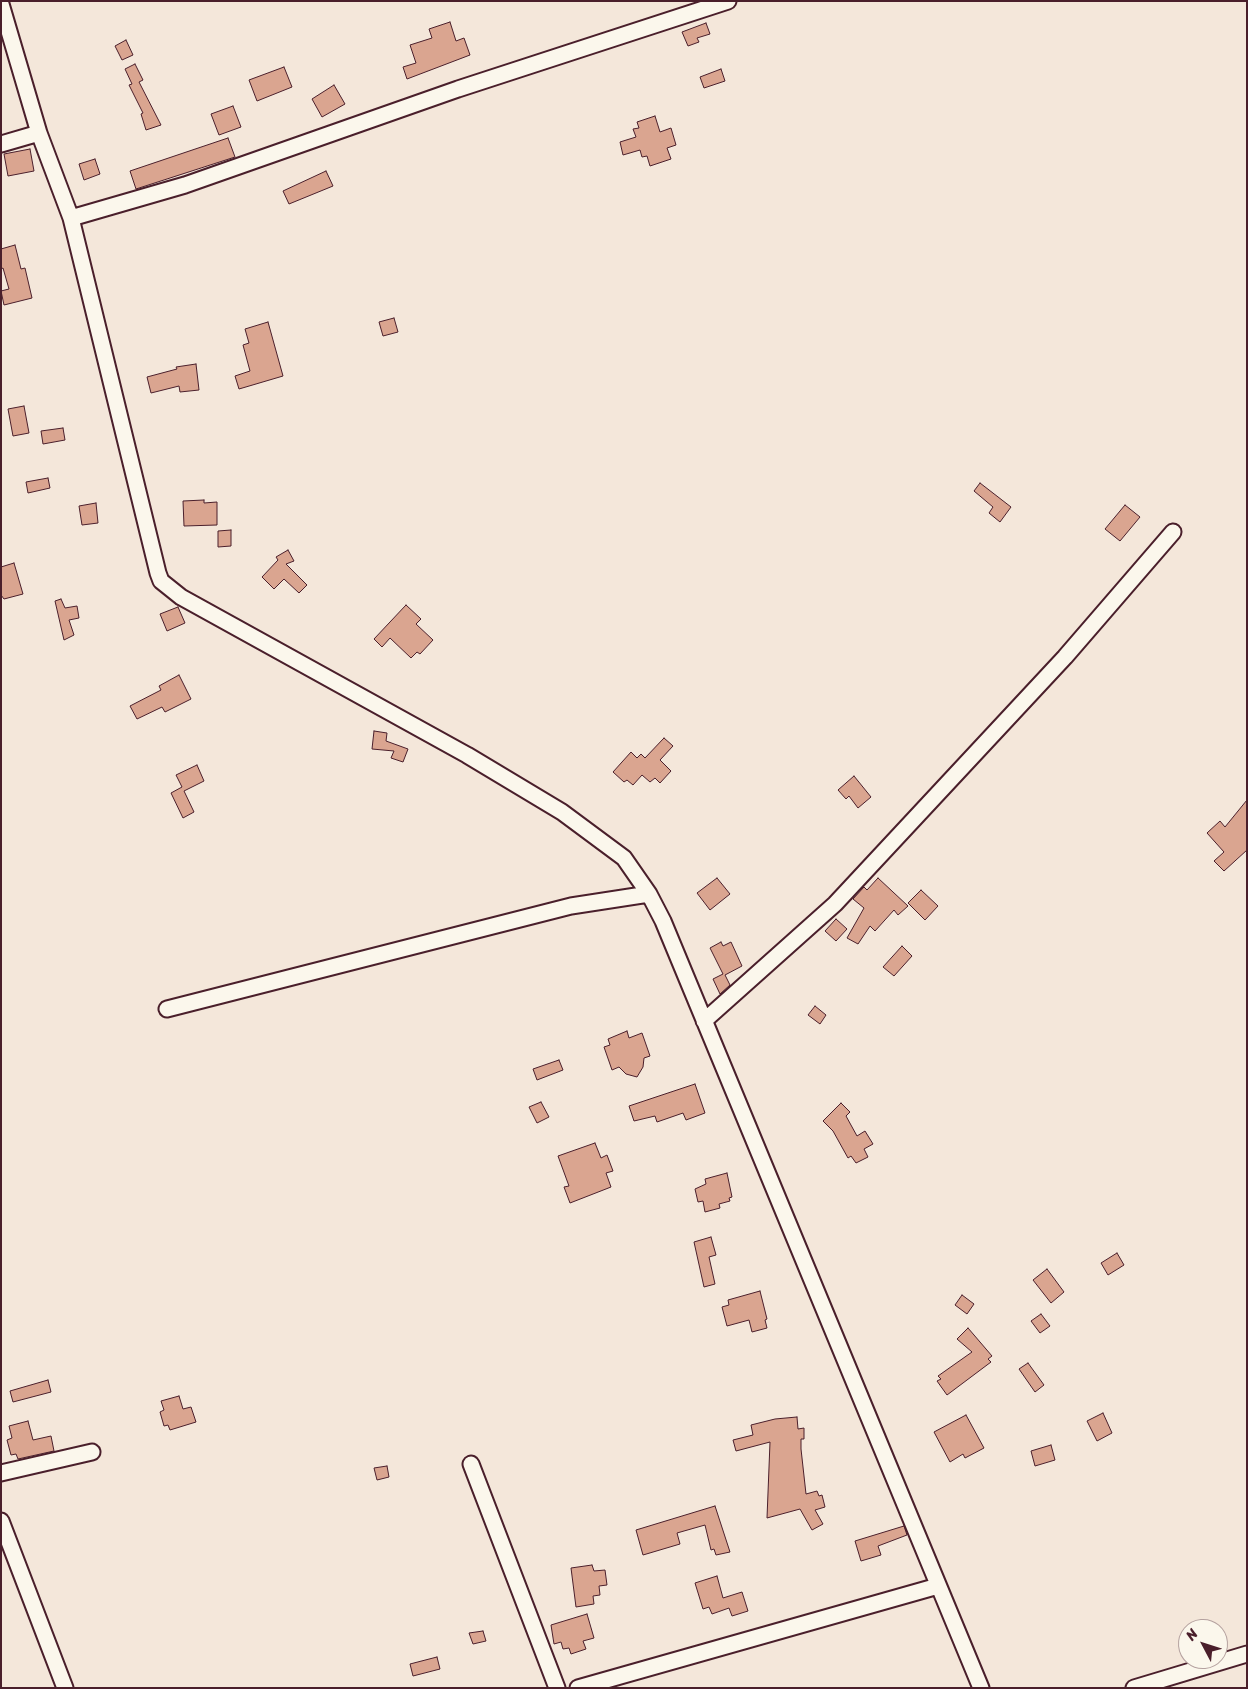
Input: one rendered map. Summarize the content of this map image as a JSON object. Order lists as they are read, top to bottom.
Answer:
{
  "north": "top left"
}
